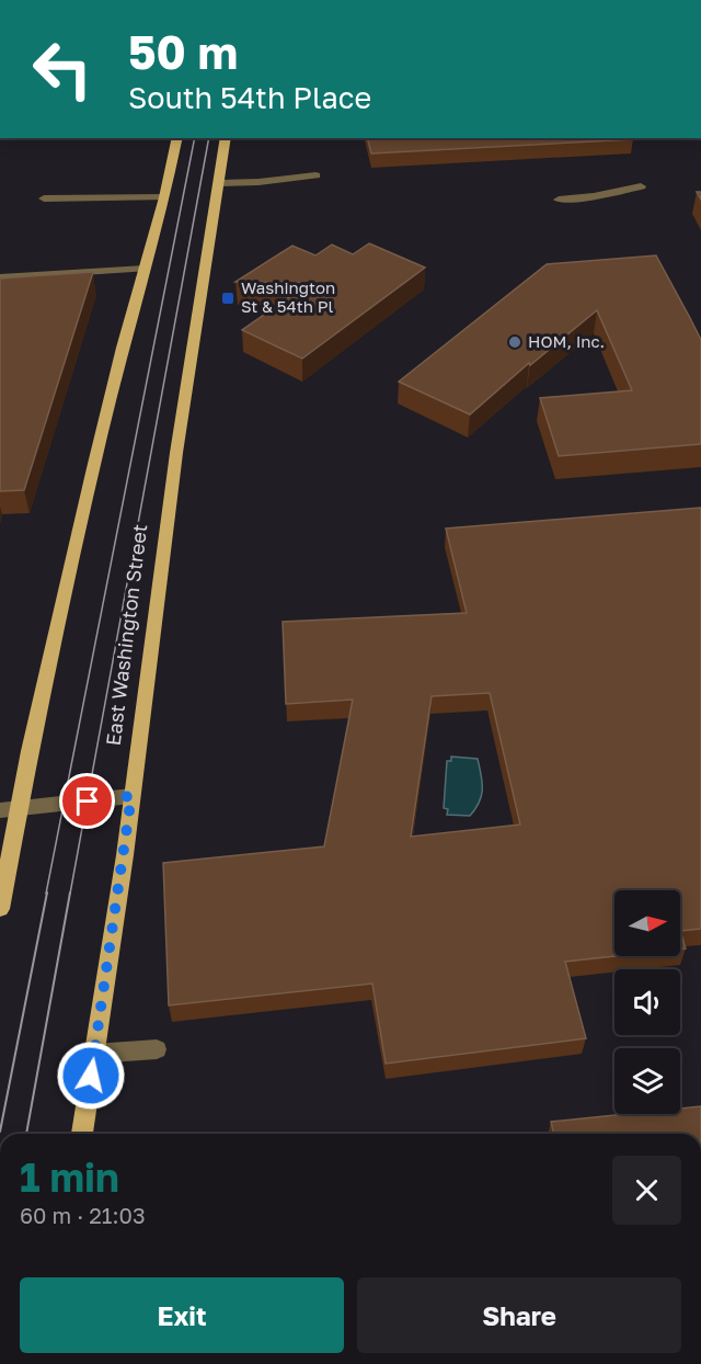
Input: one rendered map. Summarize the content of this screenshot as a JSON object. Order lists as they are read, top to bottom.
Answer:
{
  "streets": {
    "main road": ["East Washington Street"]
  },
  "places": {
    "transit": ["Washington St & 54th Pl"],
    "other": ["HOM, Inc."]
  },
  "north": "right",
  "page": {
    "turn": ["50 m", "South 54th Place"],
    "heading": ["1 min", "60 m · 21:03"],
    "buttons": ["Exit", "Share"]
  }
}
